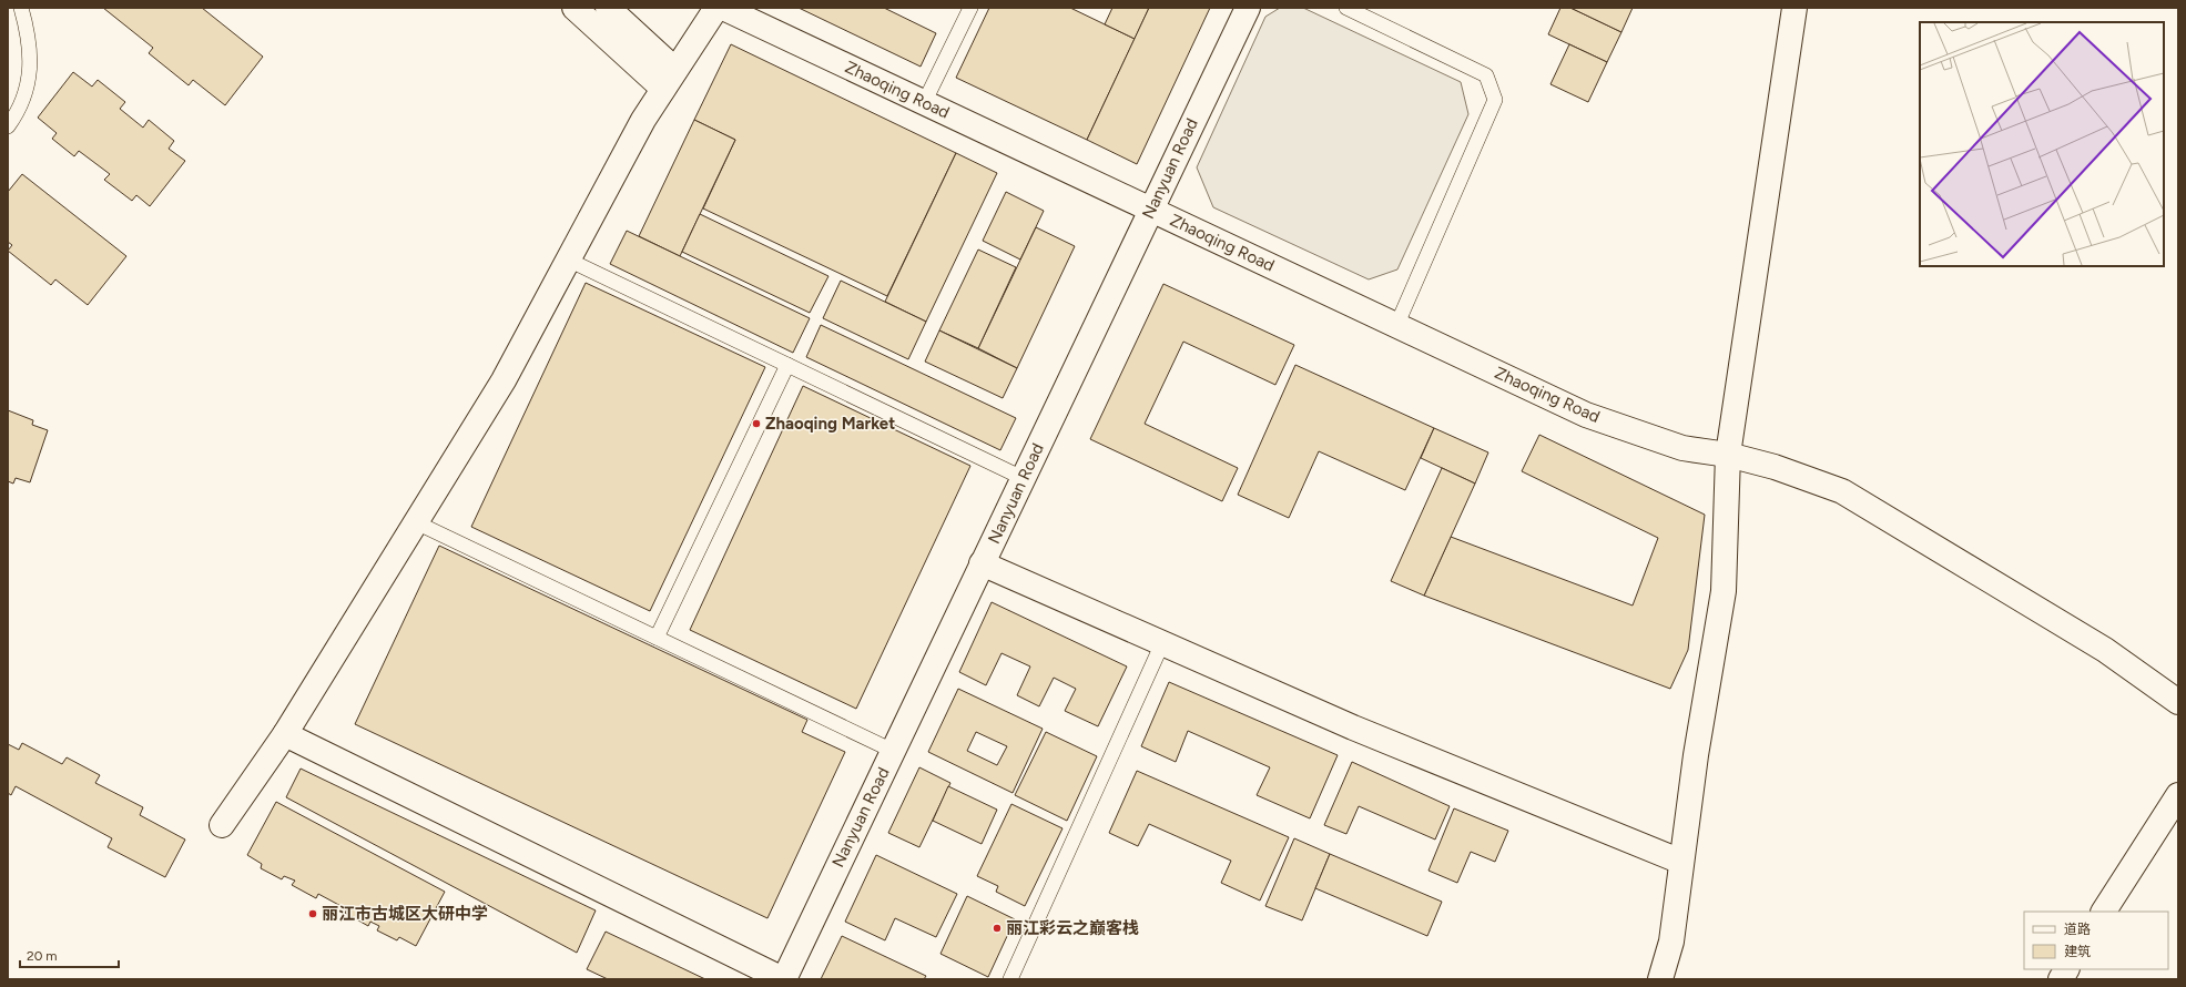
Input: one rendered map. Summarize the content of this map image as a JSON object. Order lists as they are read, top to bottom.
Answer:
{
  "streets": {
    "street": ["Zhaoqing Road", "Nanyuan Road"]
  },
  "crossings": [
    ["Zhaoqing Road", "Nanyuan Road"]
  ],
  "places": ["Zhaoqing Market", "丽江市古城区大研中学", "丽江彩云之巅客栈"],
  "legend": ["道路", "建筑"],
  "scale_bar": "20 m"
}
